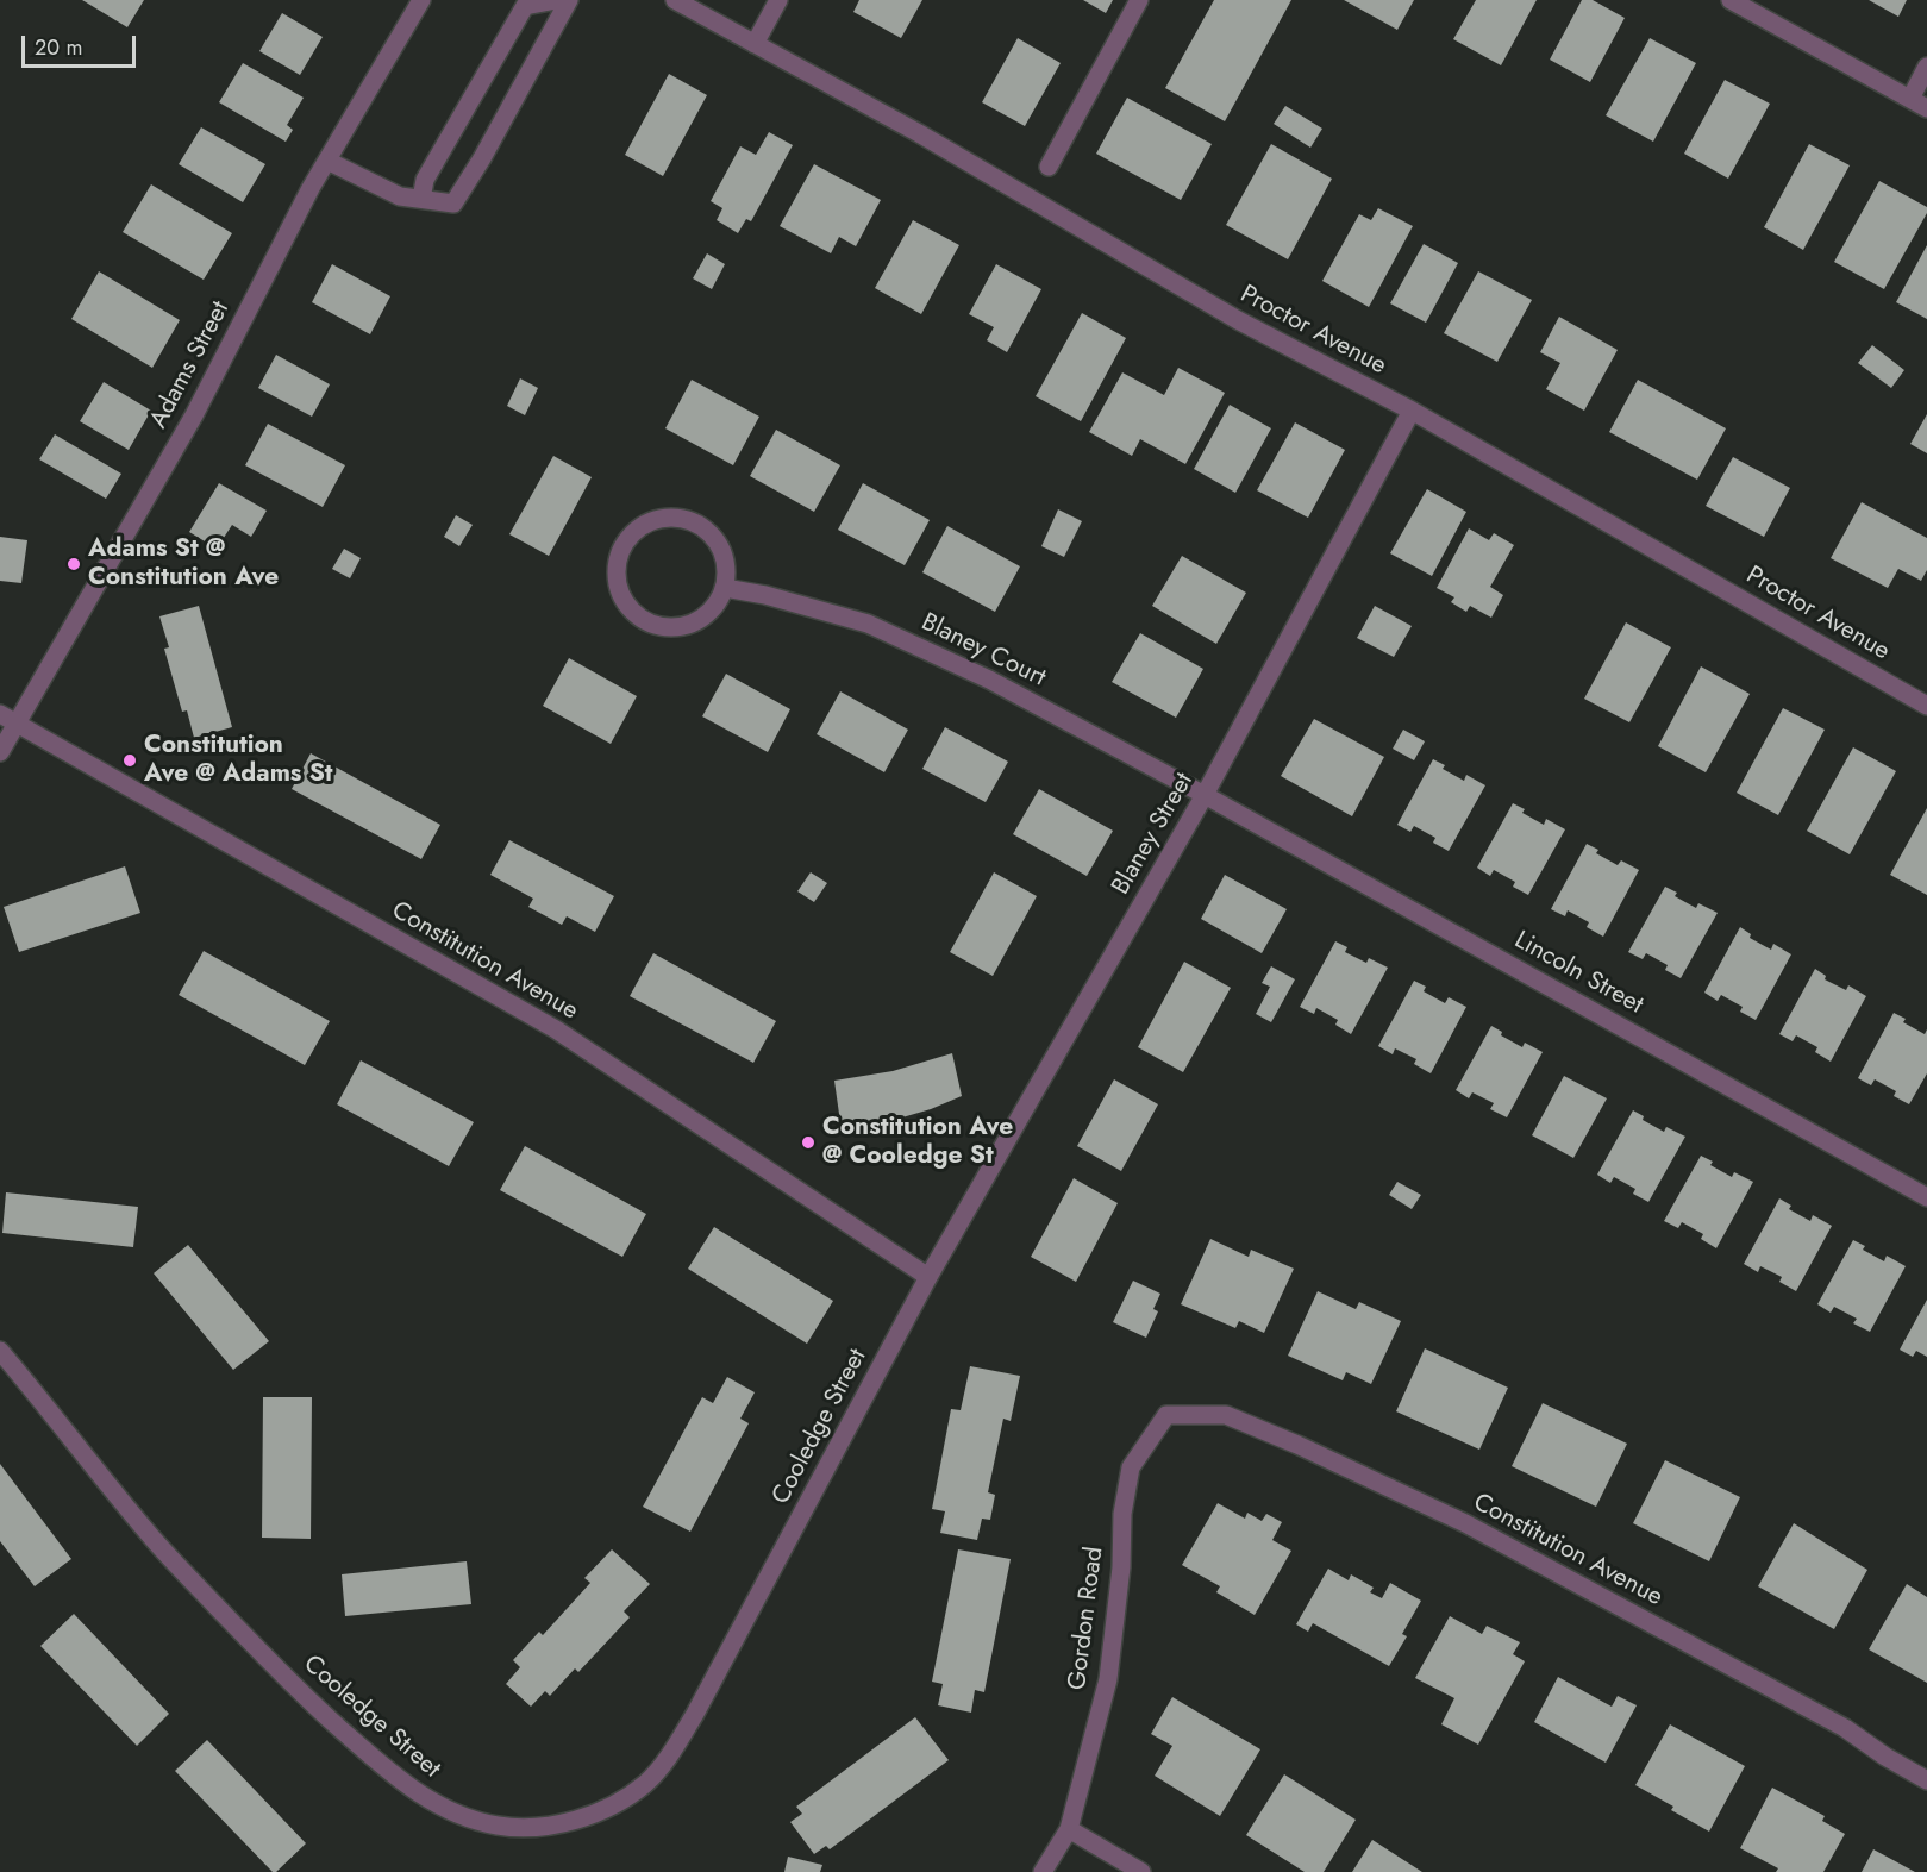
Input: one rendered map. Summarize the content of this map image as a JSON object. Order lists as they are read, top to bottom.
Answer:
{
  "streets": {
    "street": [
      "Proctor Avenue",
      "Adams Street",
      "Blaney Court",
      "Blaney Street",
      "Constitution Avenue",
      "Lincoln Street",
      "Cooledge Street",
      "Gordon Road"
    ]
  },
  "crossings": [
    ["Proctor Avenue", "Blaney Street"],
    ["Adams Street", "Constitution Avenue"],
    ["Blaney Court", "Blaney Street"],
    ["Blaney Court", "Lincoln Street"],
    ["Blaney Street", "Constitution Avenue"],
    ["Blaney Street", "Lincoln Street"],
    ["Blaney Street", "Cooledge Street"],
    ["Constitution Avenue", "Cooledge Street"],
    ["Constitution Avenue", "Gordon Road"]
  ],
  "places": ["Adams St @ Constitution Ave", "Constitution Ave @ Adams St", "Constitution Ave @ Cooledge St"],
  "scale_bar": "20 m"
}
